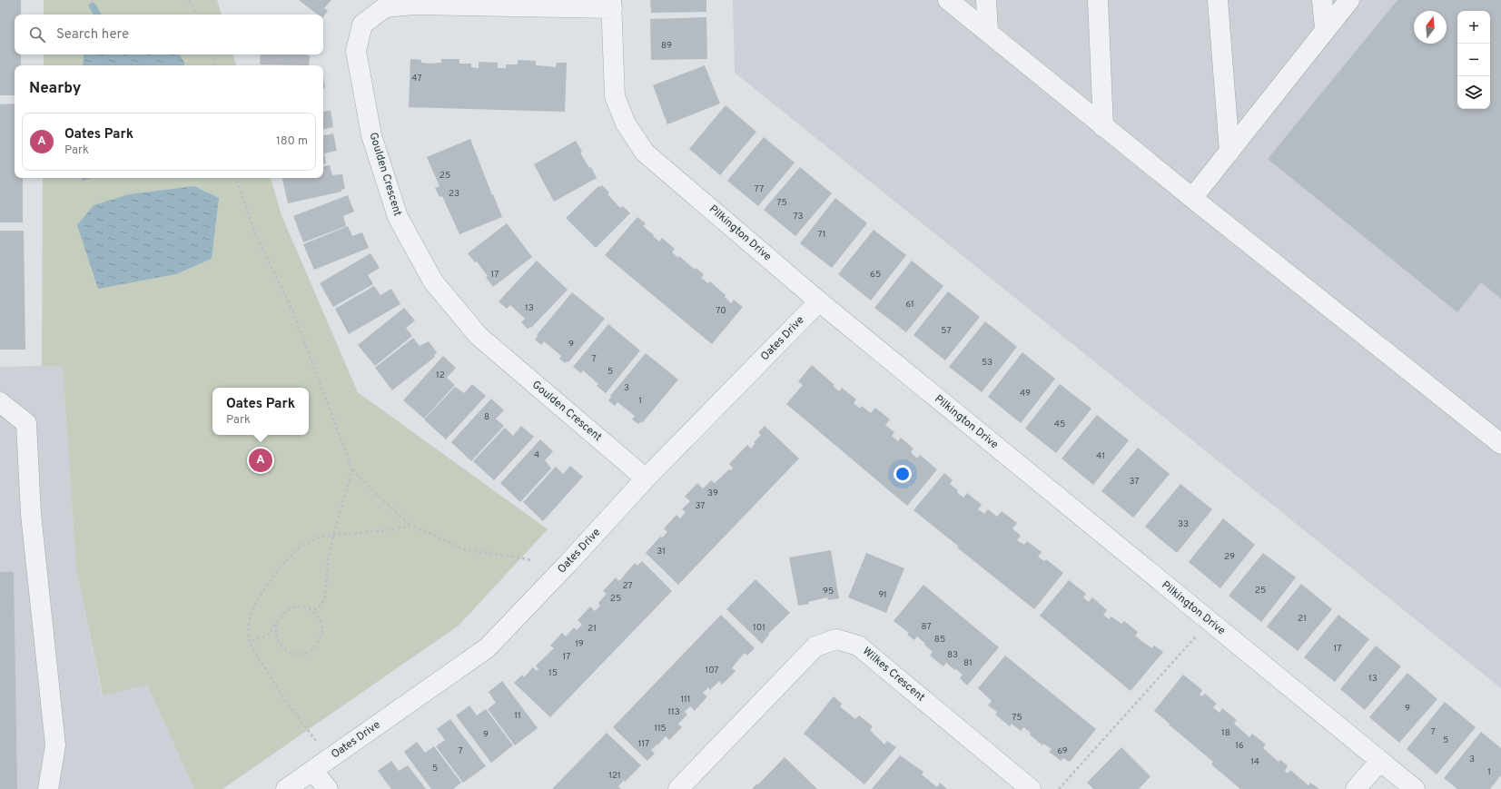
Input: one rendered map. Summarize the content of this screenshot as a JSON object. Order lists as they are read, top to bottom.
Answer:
{
  "streets": {
    "street": [
      "Goulden Crescent",
      "Pilkington Drive",
      "Oates Drive",
      "Wilkes Crescent"
    ]
  },
  "crossings": [
    ["Goulden Crescent", "Pilkington Drive"],
    ["Goulden Crescent", "Oates Drive"],
    ["Pilkington Drive", "Oates Drive"]
  ],
  "house_numbers": [
    "89",
    "47",
    "25",
    "77",
    "23",
    "75",
    "73",
    "71",
    "17",
    "65",
    "61",
    "13",
    "70",
    "57",
    "9",
    "7",
    "53",
    "5",
    "12",
    "3",
    "49",
    "1",
    "8",
    "45",
    "4",
    "41",
    "37",
    "39",
    "37",
    "33",
    "31",
    "29",
    "27",
    "25",
    "95",
    "91",
    "25",
    "21",
    "87",
    "101",
    "21",
    "85",
    "19",
    "17",
    "83",
    "17",
    "81",
    "107",
    "15",
    "13",
    "111",
    "9",
    "113",
    "11",
    "75",
    "115",
    "7",
    "18",
    "9",
    "5",
    "117",
    "16",
    "7",
    "69",
    "3",
    "14",
    "5",
    "1",
    "121"
  ],
  "north": "top",
  "page": {
    "map_buttons": ["+", "−"],
    "search": "Search here",
    "heading": "Nearby",
    "list": [
      {
        "mark": "A",
        "name": "Oates Park",
        "note": "Park",
        "value": "180 m"
      }
    ],
    "popup": ["Oates Park", "Park"],
    "pins": "A"
  }
}
